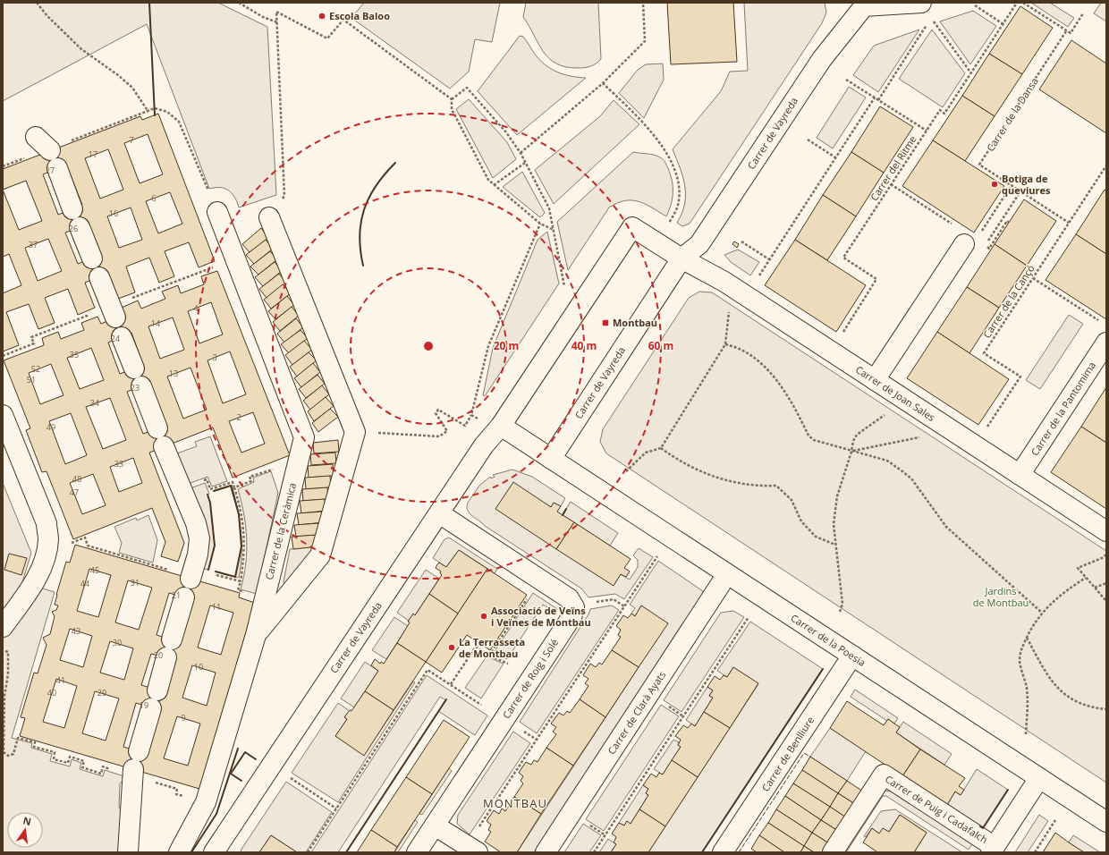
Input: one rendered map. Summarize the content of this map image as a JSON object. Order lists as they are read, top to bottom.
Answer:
{
  "streets": {
    "street": [
      "Carrer de Vayreda",
      "Carrer de Joan Sales",
      "Carrer de la Pantomima",
      "Carrer de la Ceràmica",
      "Carrer de la Poesia",
      "Carrer de Roig i Solé",
      "Carrer de Clarà Ayats",
      "Carrer de Benlliure",
      "Carrer de Puig i Cadafalch"
    ],
    "path": ["Carrer de la Dansa", "Carrer del Ritme", "Carrer de la Cançó"]
  },
  "crossings": [
    ["Carrer de la Dansa", "Carrer de la Cançó"],
    ["Carrer de Vayreda", "Carrer de Joan Sales"],
    ["Carrer de Vayreda", "Carrer de la Poesia"],
    ["Carrer de Vayreda", "Carrer de Roig i Solé"],
    ["Carrer de Joan Sales", "Carrer de la Pantomima"],
    ["Carrer de la Poesia", "Carrer de Clarà Ayats"],
    ["Carrer de la Poesia", "Carrer de Benlliure"]
  ],
  "districts": ["MONTBAU"],
  "parks": ["Jardins de Montbau"],
  "places": {
    "other": [
      "Escola Baloo",
      "Botiga de queviures",
      "Associació de Veïns i Veïnes de Montbau",
      "La Terrasseta de Montbau"
    ],
    "transit": ["Montbau"]
  },
  "house_numbers": [
    "7",
    "17",
    "27",
    "6",
    "16",
    "26",
    "37",
    "4",
    "14",
    "24",
    "35",
    "3",
    "52",
    "13",
    "51",
    "23",
    "34",
    "2",
    "49",
    "33",
    "48",
    "47",
    "45",
    "31",
    "44",
    "21",
    "11",
    "43",
    "30",
    "20",
    "10",
    "41",
    "40",
    "29",
    "19",
    "9"
  ],
  "north": "top",
  "rings": ["20 m", "40 m", "60 m"]
}
